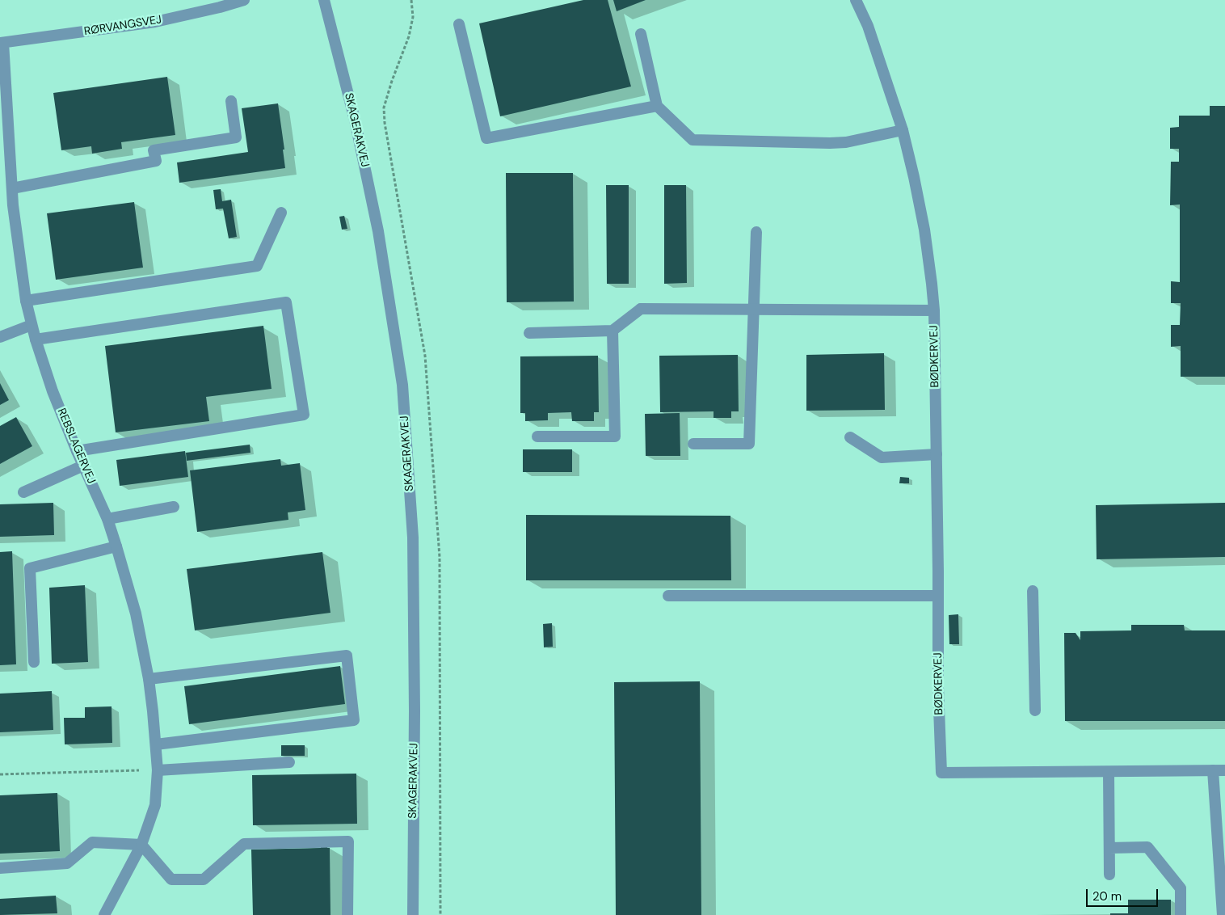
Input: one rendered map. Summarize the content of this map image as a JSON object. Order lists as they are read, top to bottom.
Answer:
{
  "streets": {
    "street": [
      "RØRVANGSVEJ",
      "SKAGERAKVEJ",
      "BØDKERVEJ",
      "REBSLAGERVEJ"
    ]
  },
  "crossings": [
    ["RØRVANGSVEJ", "REBSLAGERVEJ"]
  ],
  "scale_bar": "20 m"
}
